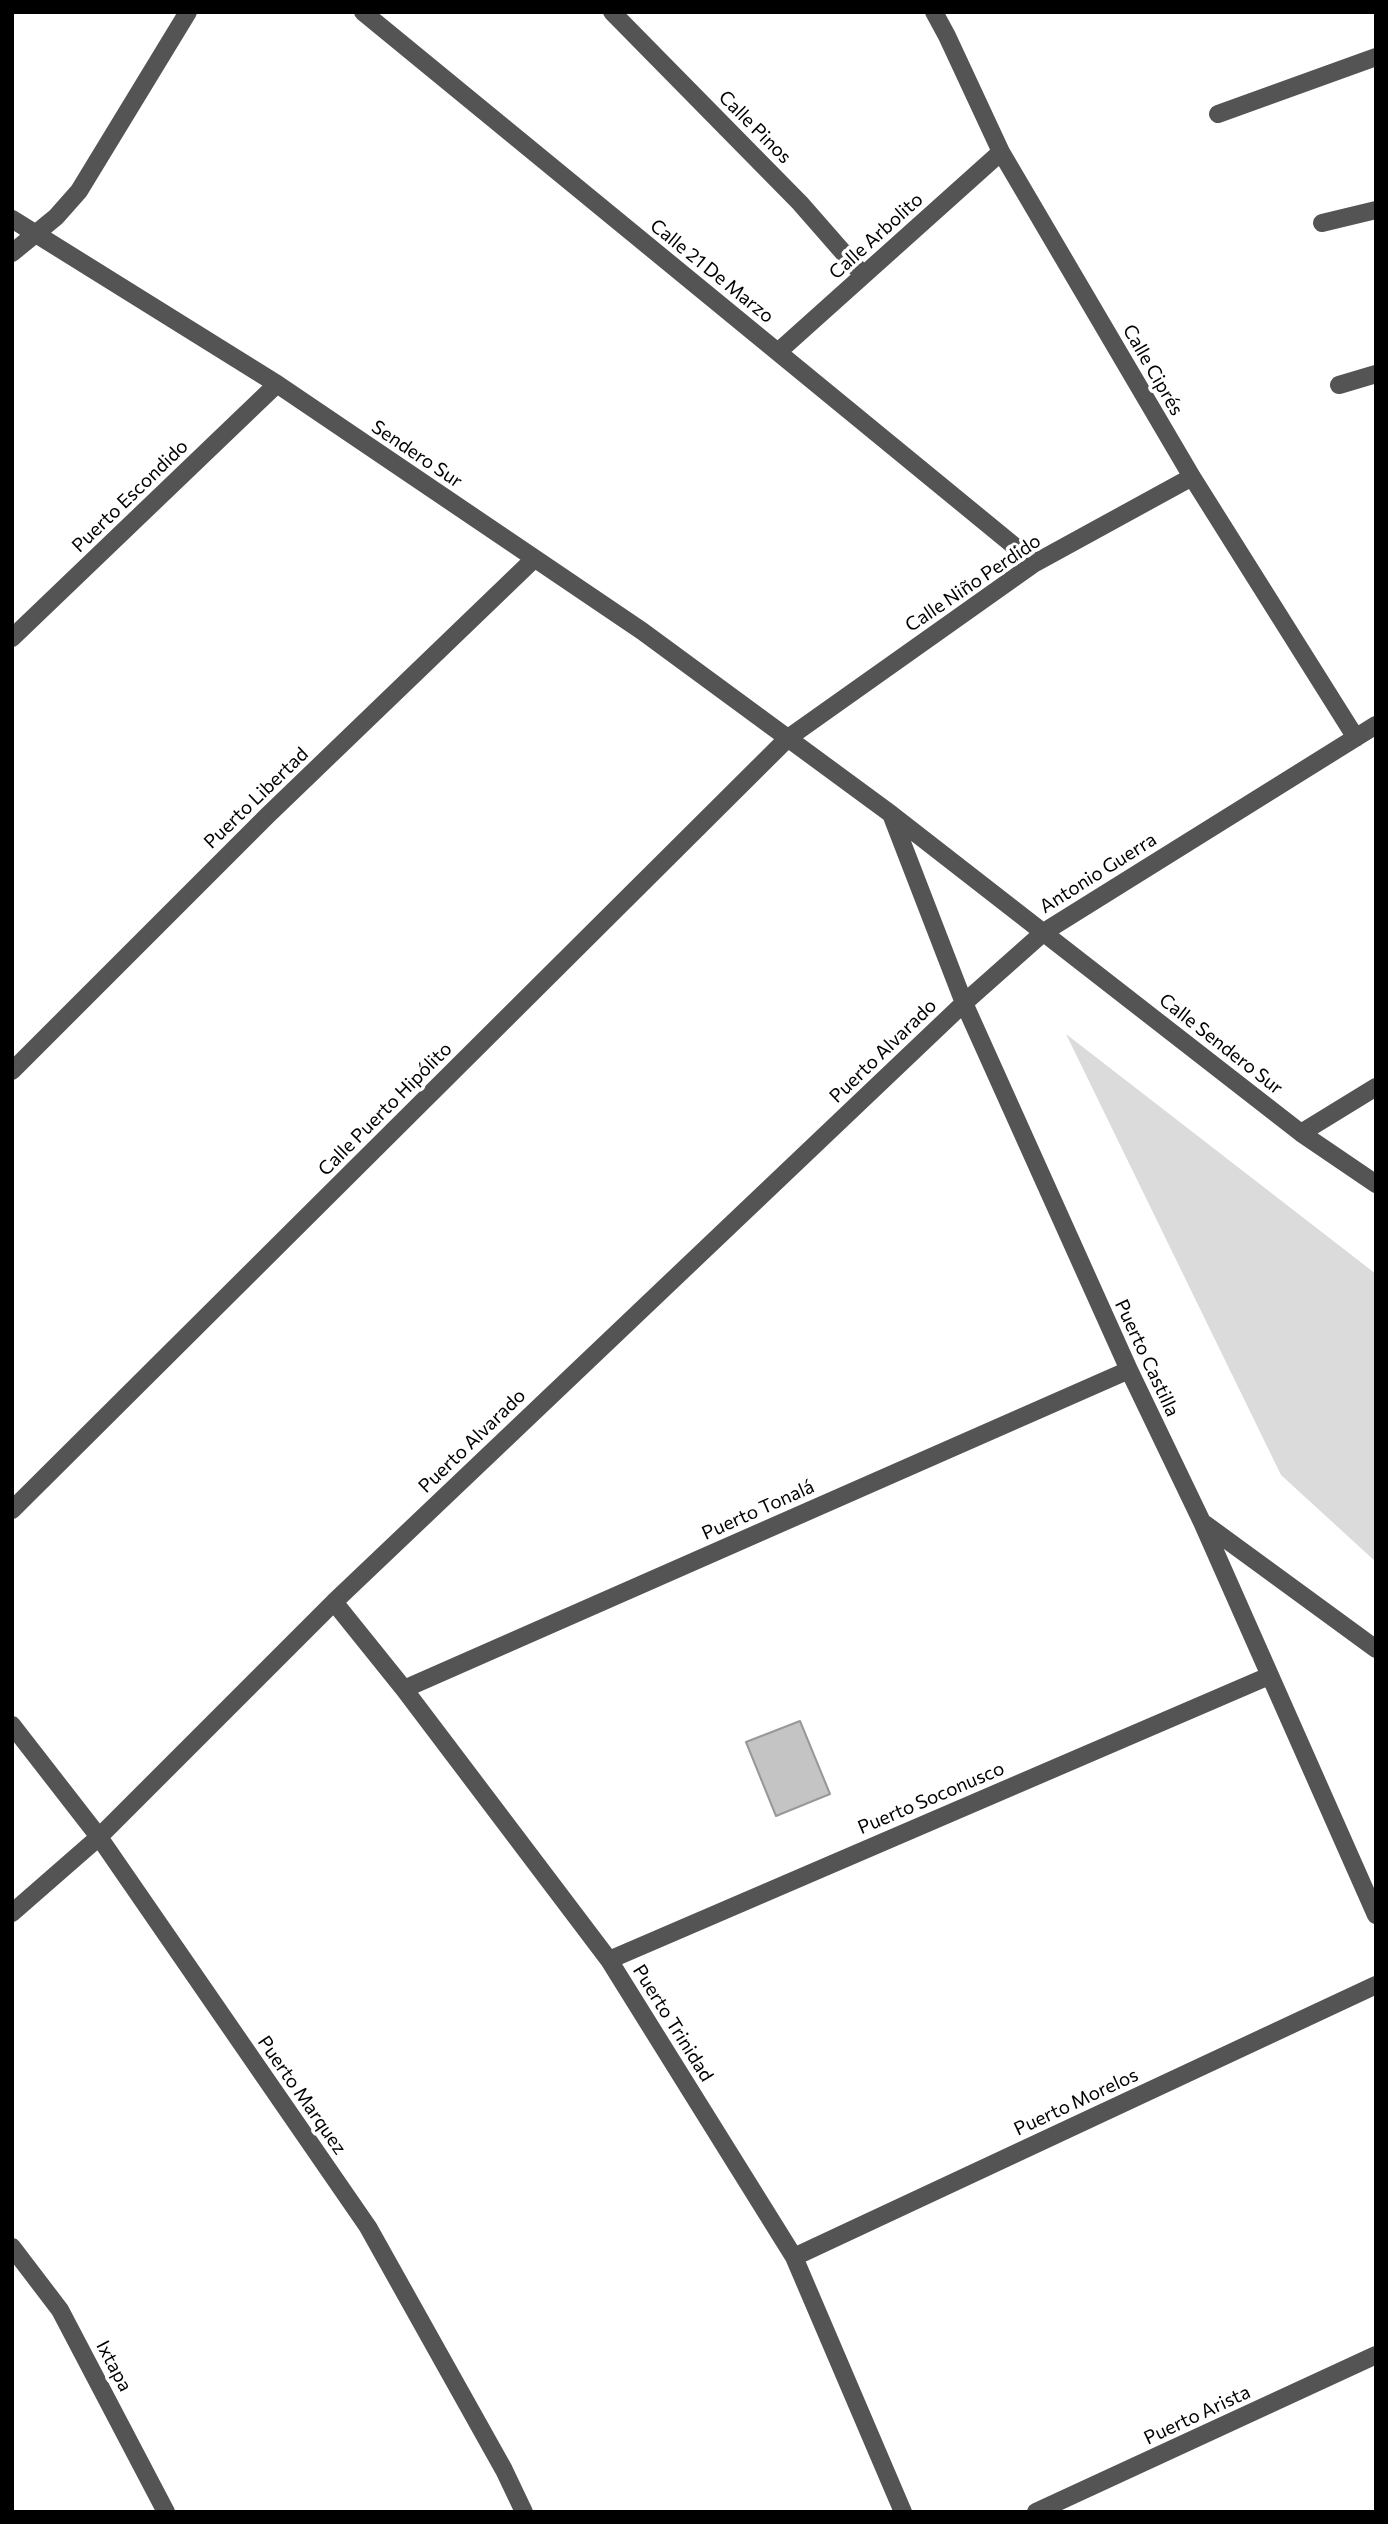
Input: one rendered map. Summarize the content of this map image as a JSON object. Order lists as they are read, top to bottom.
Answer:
{
  "streets": {
    "street": [
      "Calle Pinos",
      "Calle Arbolito",
      "Calle 21 De Marzo",
      "Calle Ciprés",
      "Sendero Sur",
      "Puerto Escondido",
      "Calle Niño Perdido",
      "Puerto Libertad",
      "Antonio Guerra",
      "Calle Sendero Sur",
      "Puerto Alvarado",
      "Calle Puerto Hipólito",
      "Puerto Castilla",
      "Puerto Tonalá",
      "Puerto Soconusco",
      "Puerto Trinidad",
      "Puerto Marquez",
      "Puerto Morelos",
      "Ixtapa",
      "Puerto Arista"
    ]
  },
  "crossings": [
    ["Calle Pinos", "Calle Arbolito"],
    ["Calle Arbolito", "Calle 21 De Marzo"],
    ["Calle Arbolito", "Calle Ciprés"],
    ["Calle 21 De Marzo", "Calle Niño Perdido"],
    ["Calle Ciprés", "Calle Niño Perdido"],
    ["Calle Ciprés", "Antonio Guerra"],
    ["Sendero Sur", "Puerto Escondido"],
    ["Sendero Sur", "Calle Niño Perdido"],
    ["Sendero Sur", "Puerto Libertad"],
    ["Sendero Sur", "Antonio Guerra"],
    ["Sendero Sur", "Calle Puerto Hipólito"],
    ["Calle Niño Perdido", "Antonio Guerra"],
    ["Calle Niño Perdido", "Calle Puerto Hipólito"],
    ["Antonio Guerra", "Calle Sendero Sur"],
    ["Antonio Guerra", "Puerto Alvarado"],
    ["Antonio Guerra", "Calle Puerto Hipólito"],
    ["Antonio Guerra", "Puerto Castilla"],
    ["Calle Sendero Sur", "Puerto Alvarado"],
    ["Puerto Alvarado", "Puerto Castilla"],
    ["Puerto Alvarado", "Puerto Trinidad"],
    ["Puerto Alvarado", "Puerto Marquez"],
    ["Puerto Castilla", "Puerto Tonalá"],
    ["Puerto Castilla", "Puerto Soconusco"],
    ["Puerto Tonalá", "Puerto Trinidad"],
    ["Puerto Soconusco", "Puerto Trinidad"],
    ["Puerto Trinidad", "Puerto Morelos"]
  ]
}
